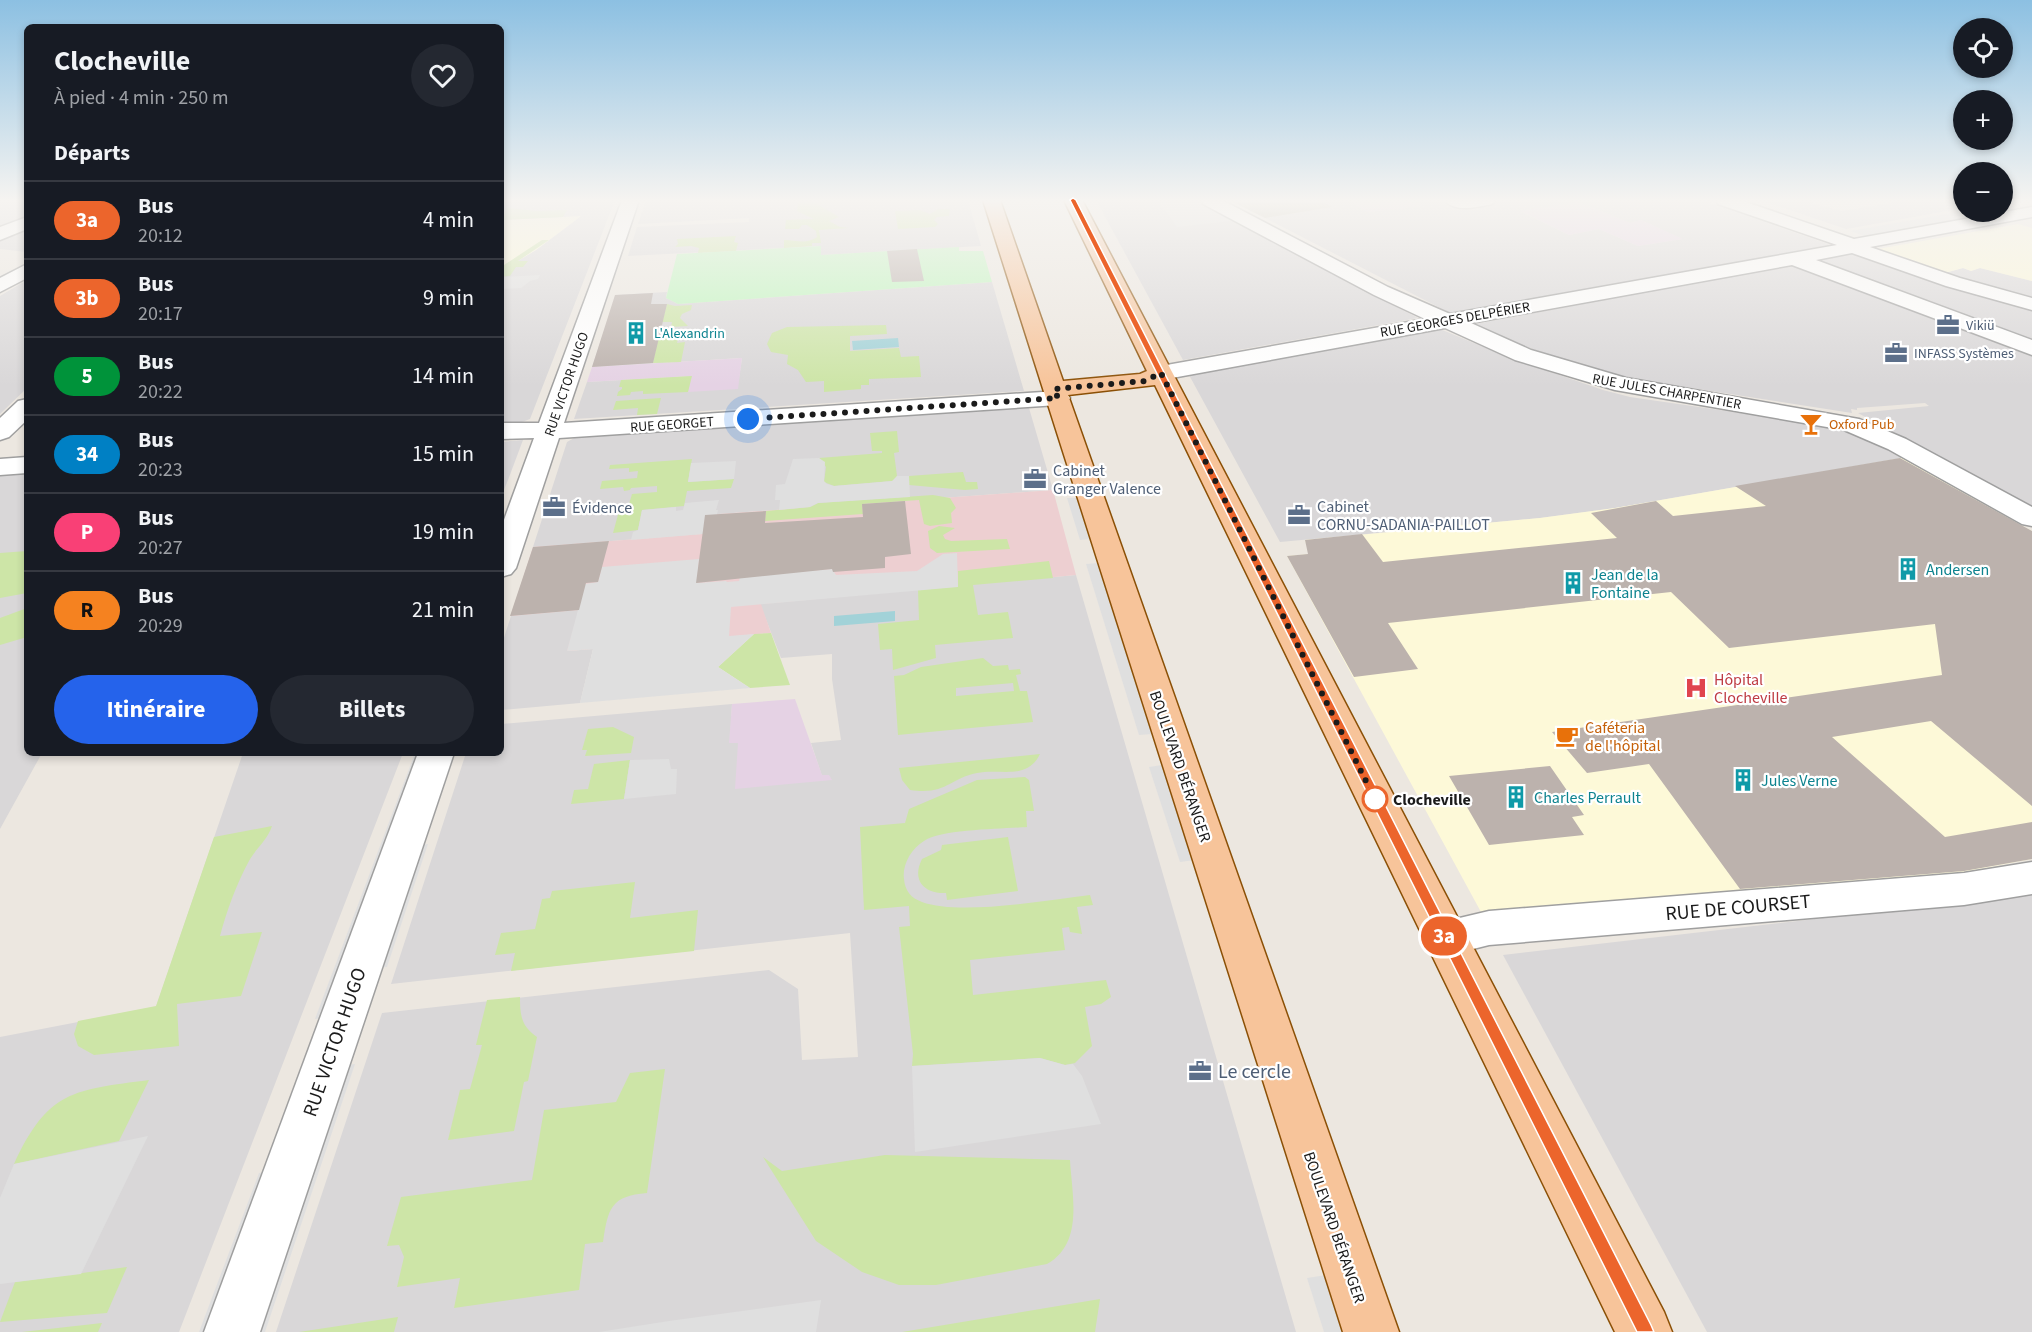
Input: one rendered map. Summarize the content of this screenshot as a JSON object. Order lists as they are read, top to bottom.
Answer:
{
  "streets": {
    "main road": ["BOULEVARD BÉRANGER"],
    "street": [
      "RUE GEORGES DELPÉRIER",
      "RUE VICTOR HUGO",
      "RUE JULES CHARPENTIER",
      "RUE GEORGET",
      "RUE DE COURSET"
    ]
  },
  "crossings": [
    ["RUE GEORGES DELPÉRIER", "RUE JULES CHARPENTIER"],
    ["RUE VICTOR HUGO", "RUE GEORGET"],
    ["RUE GEORGET", "BOULEVARD BÉRANGER"]
  ],
  "places": {
    "office": [
      "Vikiü",
      "INFASS Systèmes",
      "Cabinet Granger Valence",
      "Évidence",
      "Cabinet CORNU-SADANIA-PAILLOT",
      "Le cercle"
    ],
    "building": [
      "L'Alexandrin",
      "Andersen",
      "Jean de la Fontaine",
      "Jules Verne",
      "Charles Perrault"
    ],
    "bar": ["Oxford Pub"],
    "hospital": ["Hôpital Clocheville"],
    "cafe": ["Caféteria de l'hôpital"],
    "other": ["Clocheville"]
  },
  "lines": ["bus line 3a"],
  "page": {
    "on_map": "3a",
    "map_buttons": ["+", "−"],
    "heading": [
      ["Clocheville", "À pied · 4 min · 250 m"],
      "Départs"
    ],
    "list": [
      {
        "mark": "3a",
        "name": "Bus",
        "note": "20:12",
        "value": "4 min"
      },
      {
        "mark": "3b",
        "name": "Bus",
        "note": "20:17",
        "value": "9 min"
      },
      {
        "mark": "5",
        "name": "Bus",
        "note": "20:22",
        "value": "14 min"
      },
      {
        "mark": "34",
        "name": "Bus",
        "note": "20:23",
        "value": "15 min"
      },
      {
        "mark": "P",
        "name": "Bus",
        "note": "20:27",
        "value": "19 min"
      },
      {
        "mark": "R",
        "name": "Bus",
        "note": "20:29",
        "value": "21 min"
      }
    ],
    "buttons": ["Itinéraire", "Billets"]
  }
}
